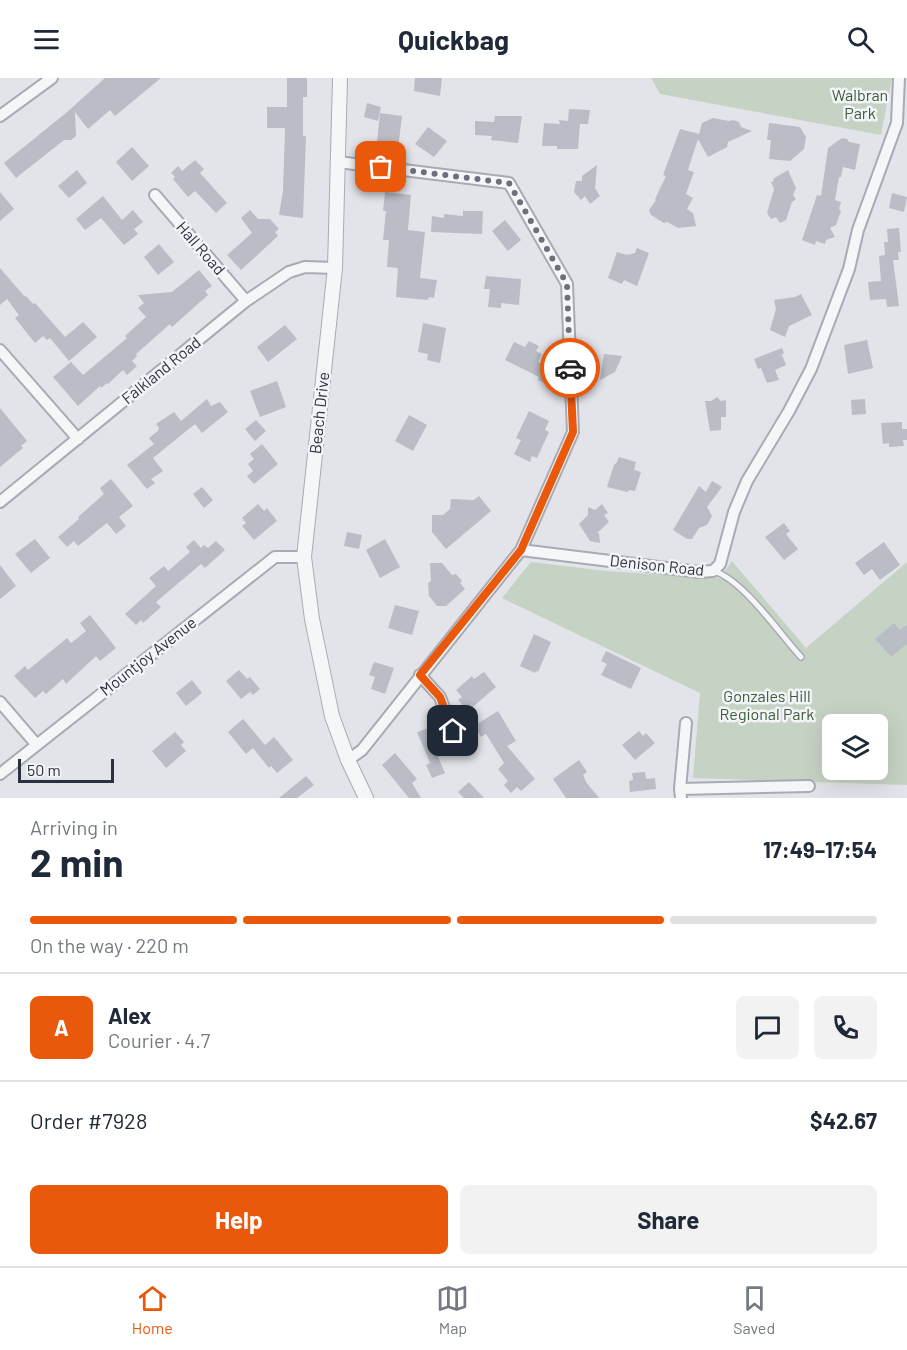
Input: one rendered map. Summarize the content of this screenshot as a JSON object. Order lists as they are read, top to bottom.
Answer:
{
  "streets": {
    "street": [
      "Hall Road",
      "Falkland Road",
      "Beach Drive",
      "Denison Road",
      "Mountjoy Avenue"
    ]
  },
  "crossings": [
    ["Hall Road", "Falkland Road"],
    ["Falkland Road", "Beach Drive"],
    ["Beach Drive", "Mountjoy Avenue"]
  ],
  "parks": ["Walbran Park", "Gonzales Hill Regional Park"],
  "scale_bar": "50 m",
  "page": {
    "header": "Quickbag",
    "scale": "50 m",
    "heading": ["2 min", "Arriving in", "17:49–17:54"],
    "panel": [
      "Alex",
      "Courier · 4.7",
      "Order #7928",
      "$42.67"
    ],
    "bar": "On the way · 220 m",
    "round": "A",
    "buttons": ["Help", "Share"],
    "tabs": ["Home", "Map", "Saved"]
  }
}
